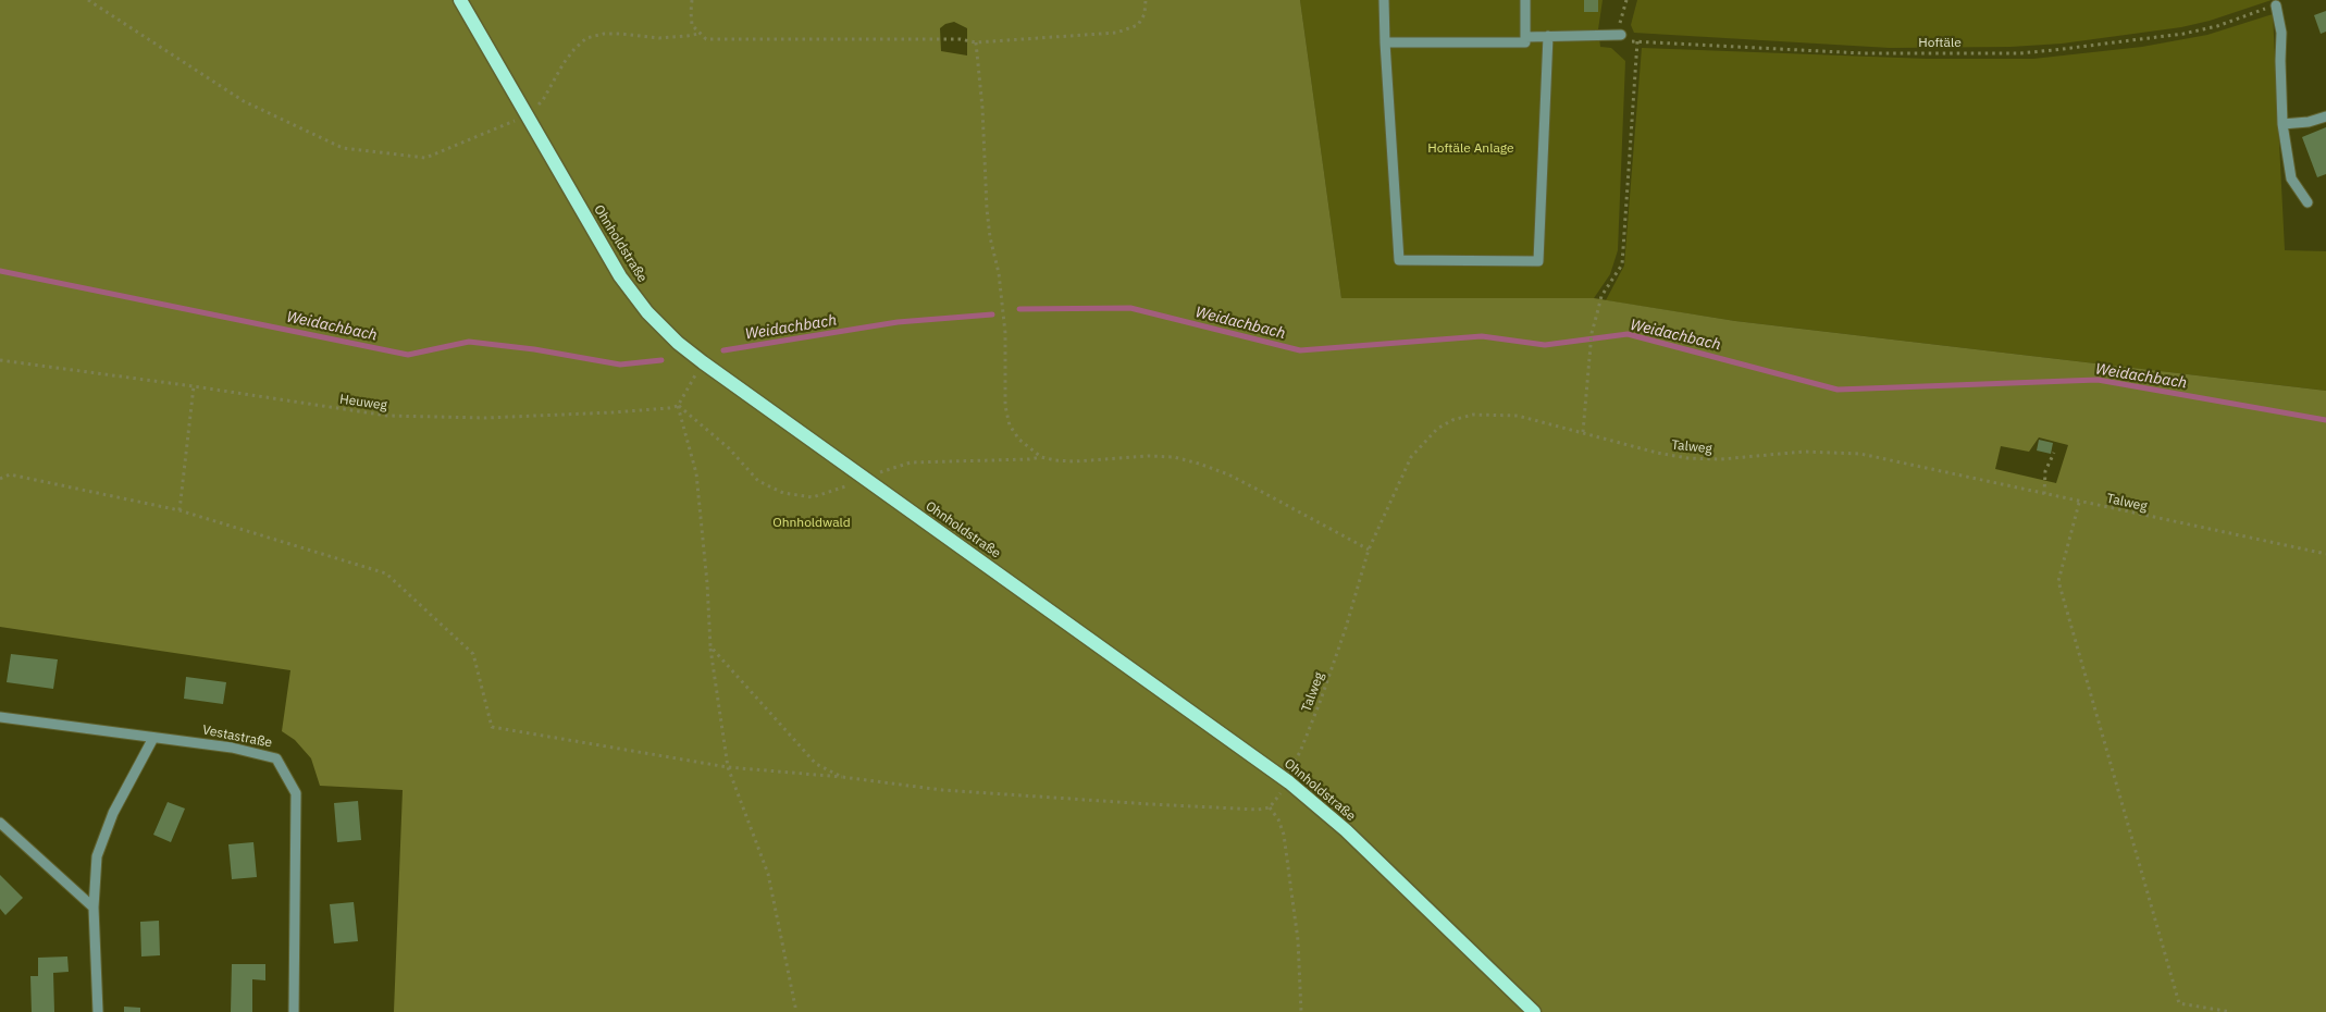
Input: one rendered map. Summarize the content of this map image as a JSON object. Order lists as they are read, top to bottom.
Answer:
{
  "streets": {
    "main road": ["Ohnholdstraße"],
    "street": ["Vestastraße"],
    "path": ["Hoftäle", "Heuweg", "Talweg"]
  },
  "crossings": [
    ["Ohnholdstraße", "Talweg"]
  ],
  "water": ["Weidachbach"],
  "parks": ["Hoftäle Anlage", "Ohnholdwald"]
}
